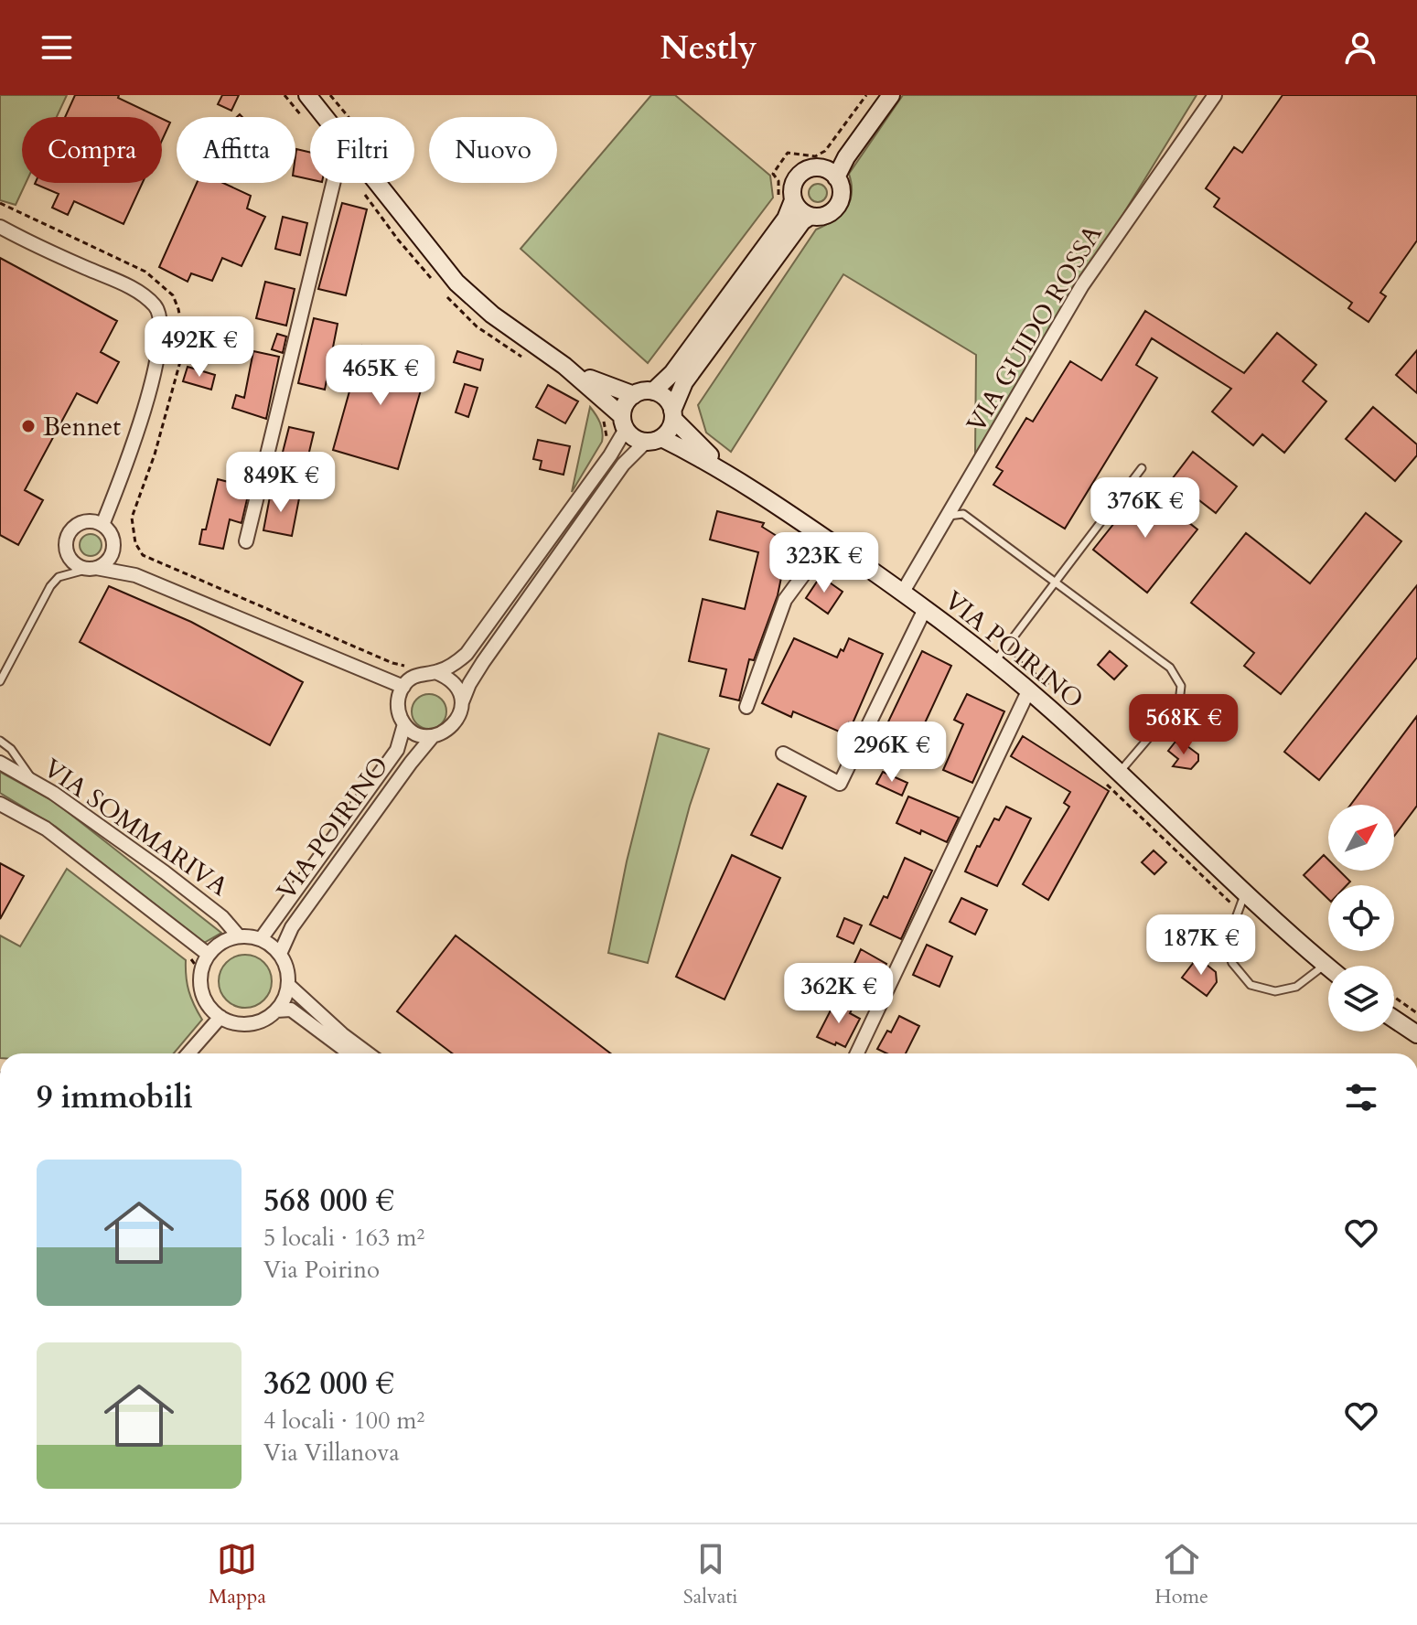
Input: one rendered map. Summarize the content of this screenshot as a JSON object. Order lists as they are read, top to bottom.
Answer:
{
  "streets": {
    "main road": ["VIA POIRINO"],
    "street": ["VIA GUIDO ROSSA", "VIA SOMMARIVA"]
  },
  "crossings": [
    ["VIA GUIDO ROSSA", "VIA POIRINO"],
    ["VIA POIRINO", "VIA SOMMARIVA"]
  ],
  "places": ["Bennet"],
  "north": "top right",
  "page": {
    "header": "Nestly",
    "chip": [
      "Compra",
      "Affitta",
      "Filtri",
      "Nuovo"
    ],
    "price": [
      "492K €",
      "465K €",
      "849K €",
      "376K €",
      "323K €",
      "568K €",
      "296K €",
      "187K €",
      "362K €"
    ],
    "heading": "9 immobili",
    "list": [
      {
        "name": "568 000 €",
        "note": "5 locali · 163 m² · Via Poirino"
      },
      {
        "name": "362 000 €",
        "note": "4 locali · 100 m² · Via Villanova"
      }
    ],
    "tabs": ["Mappa", "Salvati", "Home"]
  }
}
